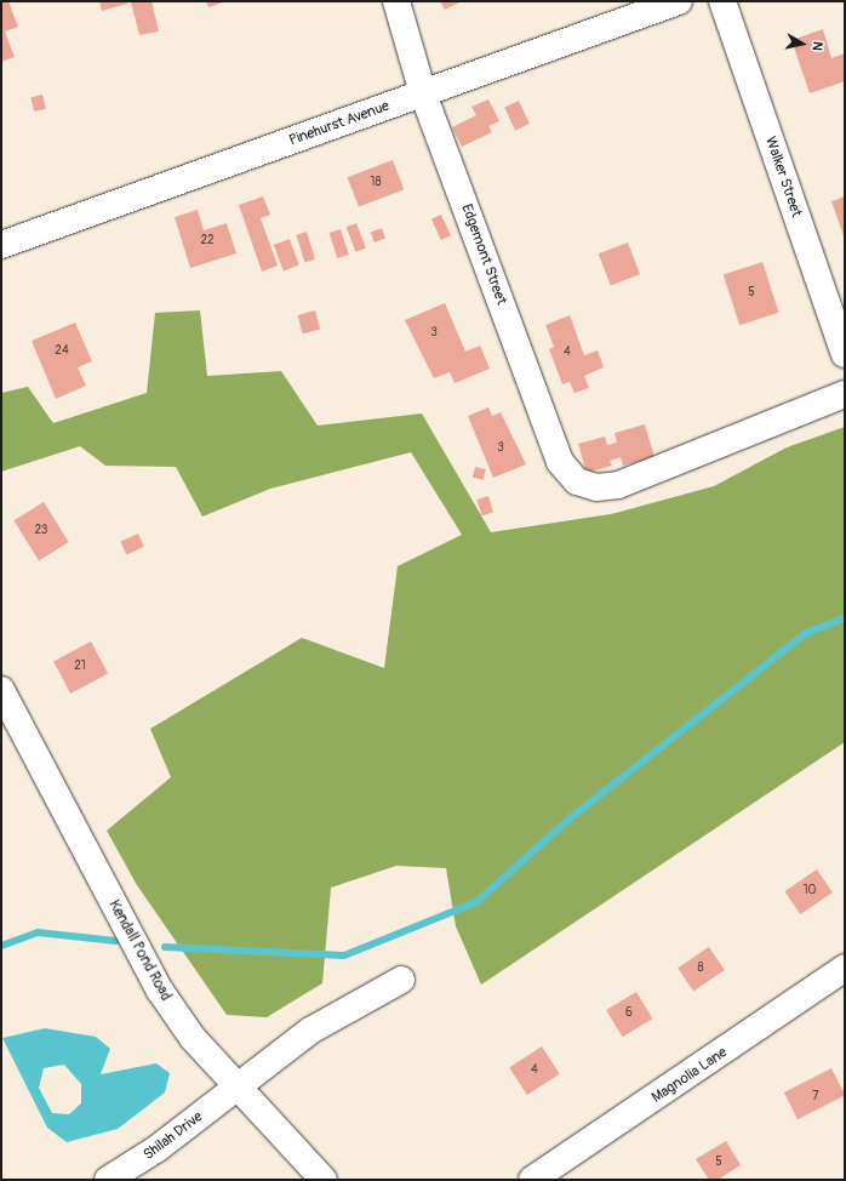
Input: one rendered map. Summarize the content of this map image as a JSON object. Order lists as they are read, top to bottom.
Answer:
{
  "streets": {
    "street": [
      "Pinehurst Avenue",
      "Walker Street",
      "Edgemont Street",
      "Kendall Pond Road",
      "Magnolia Lane",
      "Shilah Drive"
    ]
  },
  "crossings": [
    ["Pinehurst Avenue", "Edgemont Street"],
    ["Kendall Pond Road", "Shilah Drive"]
  ],
  "house_numbers": [
    "18",
    "22",
    "5",
    "3",
    "24",
    "4",
    "3",
    "23",
    "21",
    "10",
    "8",
    "6",
    "4",
    "7",
    "5"
  ],
  "north": "right"
}
